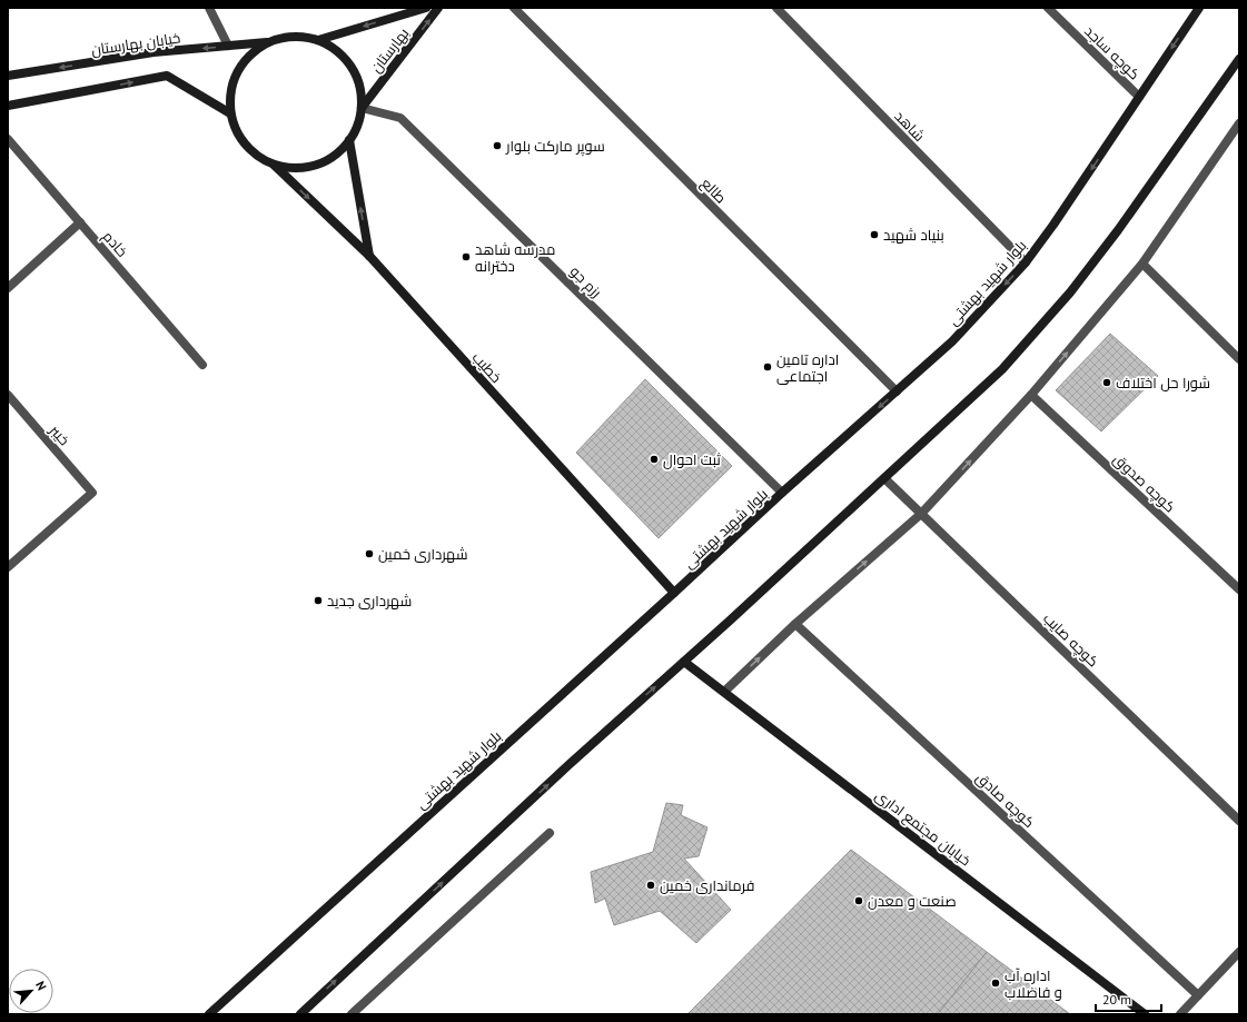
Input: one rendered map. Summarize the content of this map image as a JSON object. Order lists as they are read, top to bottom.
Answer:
{
  "streets": {
    "main road": [
      "خیابان بهارستان",
      "بهارستان",
      "بلوار شهید بهشتی",
      "خطیب",
      "خیابان مجتمع اداری"
    ],
    "street": [
      "کوچه ساجد",
      "شاهد",
      "طالع",
      "خادم",
      "رزم جو",
      "خیبر",
      "کوچه صدوق",
      "کوچه صایب",
      "کوچه صادق"
    ]
  },
  "crossings": [
    ["خیابان بهارستان", "بهارستان"],
    ["خیابان بهارستان", "رزم جو"],
    ["خیابان بهارستان", "خطیب"],
    ["بهارستان", "رزم جو"],
    ["بهارستان", "خطیب"],
    ["کوچه ساجد", "بلوار شهید بهشتی"],
    ["شاهد", "بلوار شهید بهشتی"],
    ["طالع", "بلوار شهید بهشتی"],
    ["رزم جو", "بلوار شهید بهشتی"],
    ["رزم جو", "خطیب"],
    ["بلوار شهید بهشتی", "خطیب"]
  ],
  "one_way": ["بهارستان"],
  "places": [
    "سوپر مارکت بلوار",
    "بنیاد شهید",
    "مدرسه شاهد دخترانه",
    "اداره تامین اجتماعی",
    "شورا حل اختلاف",
    "ثبت احوال",
    "شهرداری خمین",
    "شهرداری جدید",
    "فرمانداری خمین",
    "صنعت و معدن",
    "اداره آب و فاضلاب"
  ],
  "scale_bar": "20 m",
  "north": "top right"
}
